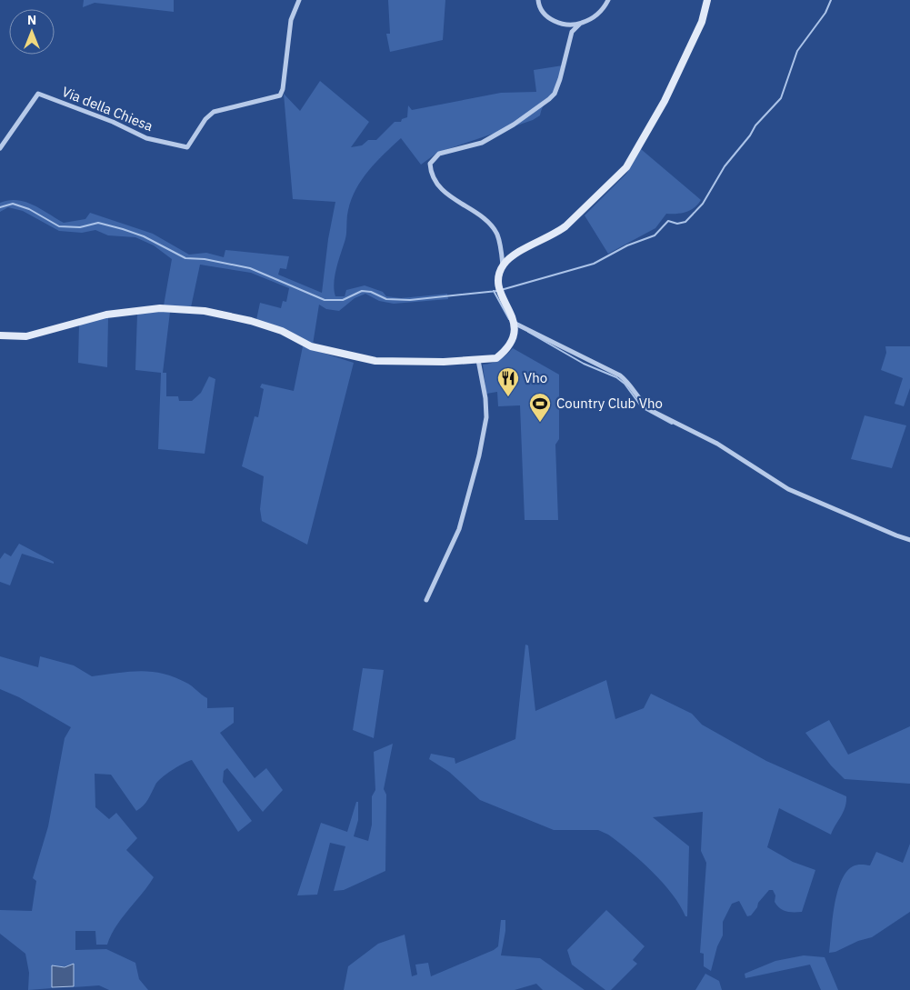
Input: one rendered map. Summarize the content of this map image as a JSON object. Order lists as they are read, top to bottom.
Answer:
{
  "streets": {
    "street": ["Via della Chiesa"]
  },
  "places": {
    "restaurant": ["Vho"],
    "sports": ["Country Club Vho"]
  },
  "north": "top"
}
